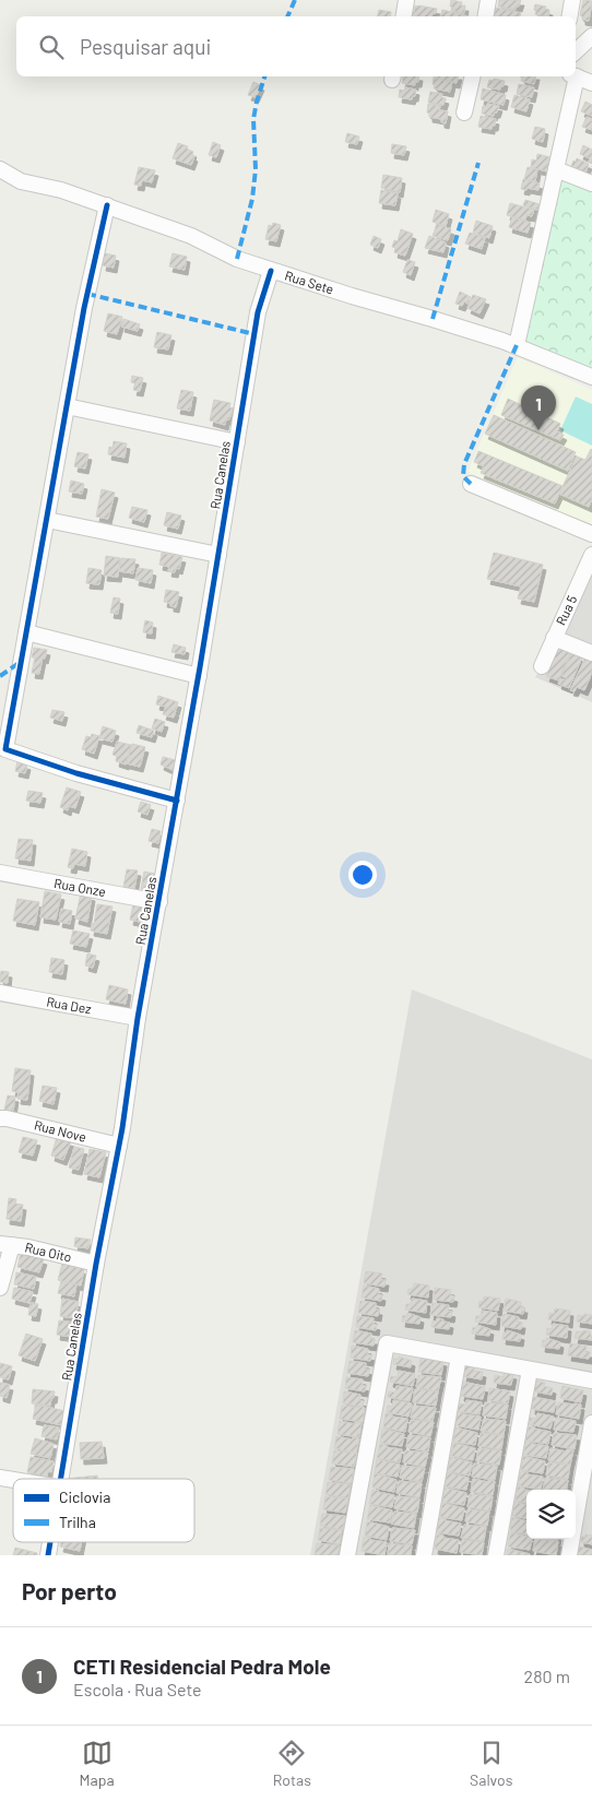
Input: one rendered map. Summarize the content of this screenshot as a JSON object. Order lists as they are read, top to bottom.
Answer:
{
  "streets": {
    "street": [
      "Rua Sete",
      "Rua Canelas",
      "Rua 5",
      "Rua Onze",
      "Rua Dez",
      "Rua Nove",
      "Rua Oito"
    ]
  },
  "crossings": [
    ["Rua Sete", "Rua Canelas"],
    ["Rua Canelas", "Rua Onze"],
    ["Rua Canelas", "Rua Dez"],
    ["Rua Canelas", "Rua Nove"],
    ["Rua Canelas", "Rua Oito"]
  ],
  "legend": ["Ciclovia", "Trilha"],
  "page": {
    "search": "Pesquisar aqui",
    "pins": "1",
    "heading": "Por perto",
    "list": [
      {
        "mark": "1",
        "name": "CETI Residencial Pedra Mole",
        "note": "Escola · Rua Sete",
        "value": "280 m"
      }
    ],
    "nav": ["Mapa", "Rotas", "Salvos"]
  }
}
